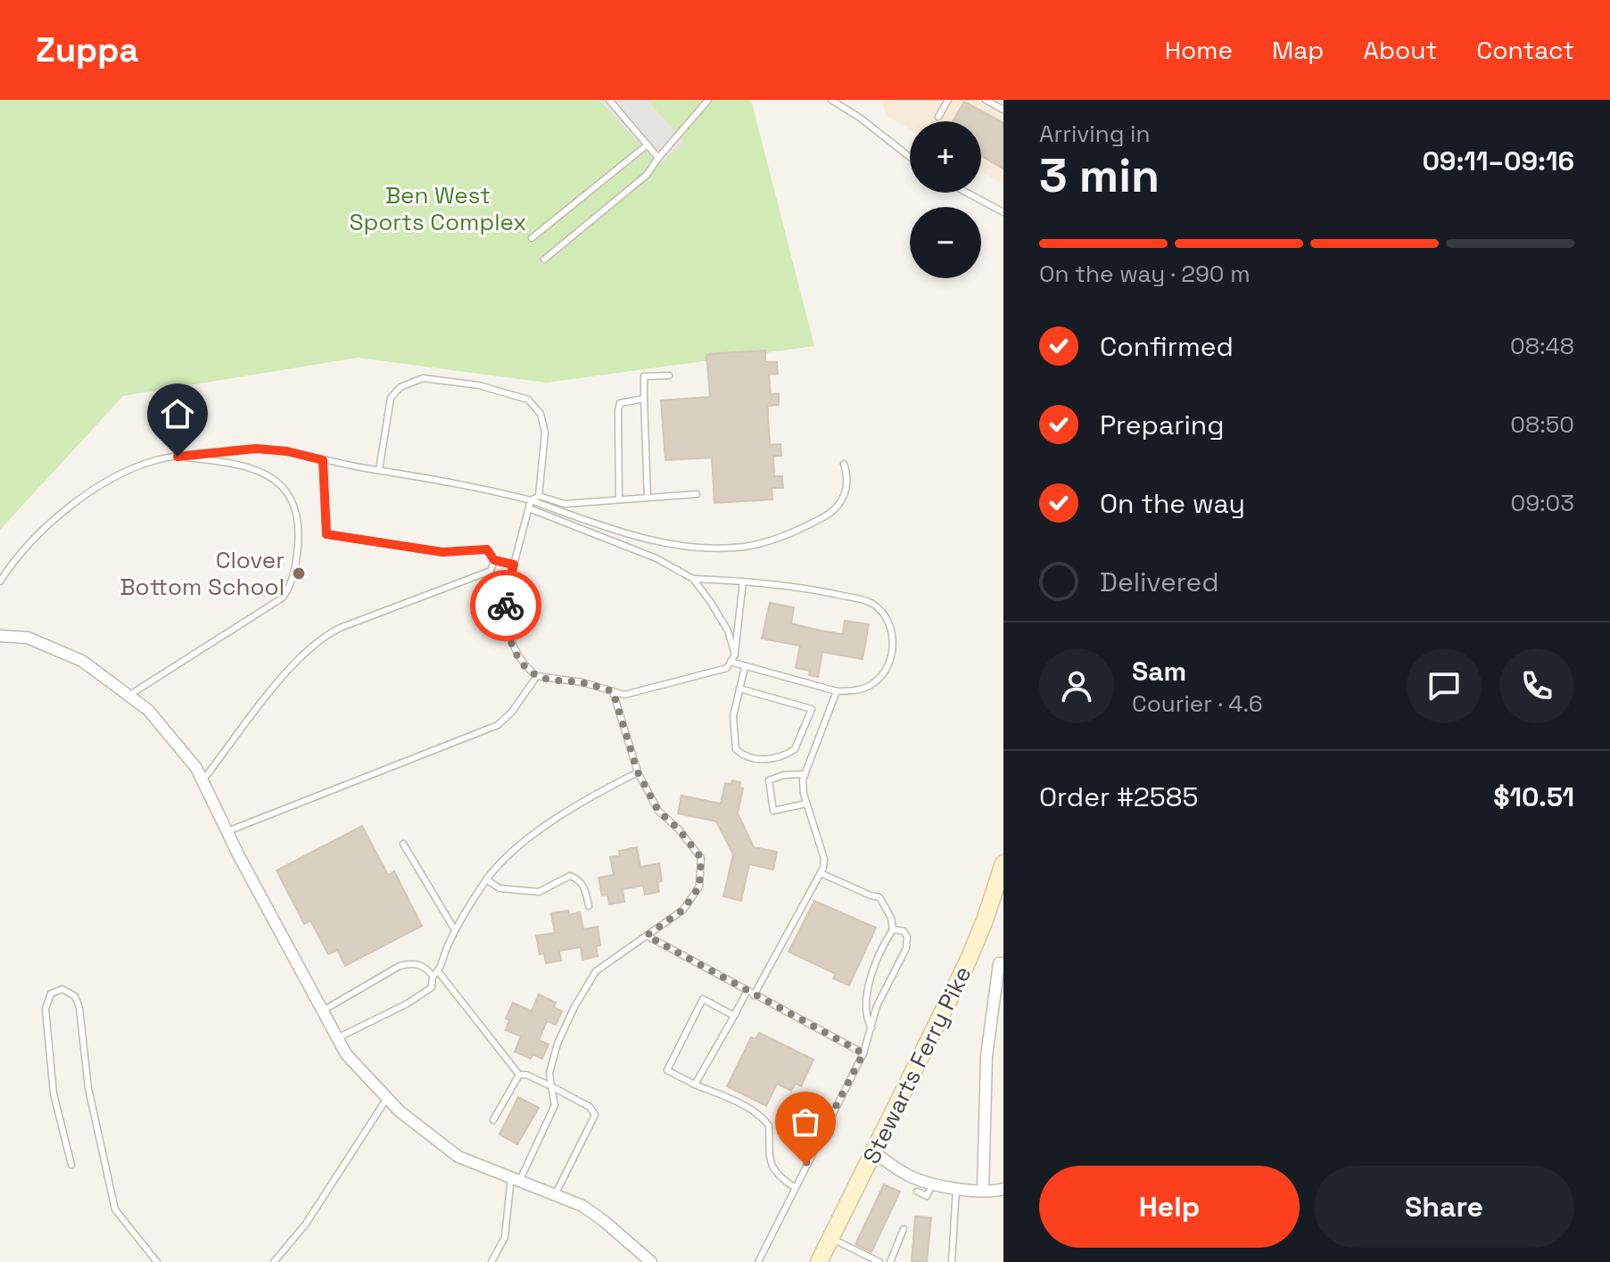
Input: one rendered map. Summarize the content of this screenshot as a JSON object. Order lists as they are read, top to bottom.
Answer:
{
  "streets": {
    "main road": ["Stewarts Ferry Pike"]
  },
  "parks": ["Ben West Sports Complex"],
  "places": ["Clover Bottom School"],
  "page": {
    "header": "Zuppa",
    "nav": [
      "Home",
      "Map",
      "About",
      "Contact"
    ],
    "heading": ["3 min", "Arriving in", "09:11–09:16"],
    "panel": [
      "Sam",
      "Courier · 4.6",
      "Order #2585",
      "$10.51"
    ],
    "map_buttons": ["+", "−"],
    "bar": "On the way · 290 m",
    "list": [
      ["Confirmed", "08:48"],
      ["Preparing", "08:50"],
      ["On the way", "09:03"],
      "Delivered"
    ],
    "buttons": ["Help", "Share"]
  }
}
